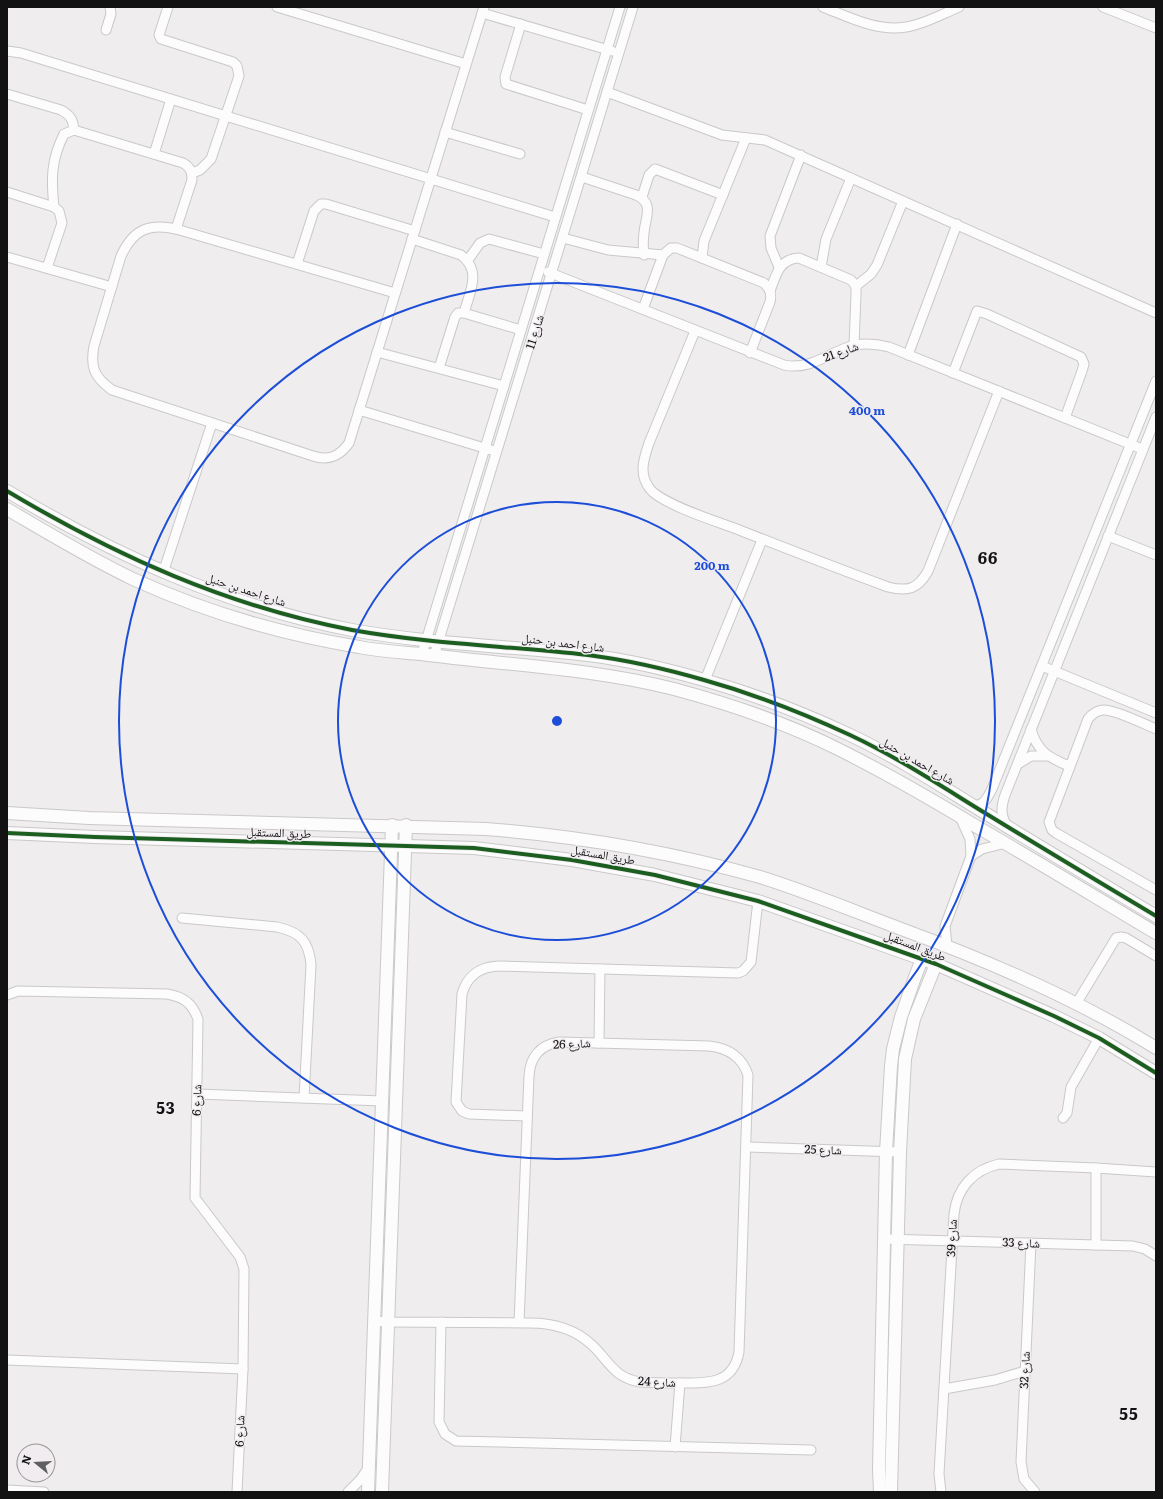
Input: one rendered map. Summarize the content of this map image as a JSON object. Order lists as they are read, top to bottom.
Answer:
{
  "streets": {
    "street": [
      "شارع 11",
      "شارع 21",
      "شارع احمد بن حنبل",
      "طريق المستقبل",
      "شارع 26",
      "شارع 6",
      "شارع 25",
      "شارع 39",
      "شارع 33",
      "شارع 32",
      "شارع 24"
    ]
  },
  "crossings": [
    ["شارع 11", "شارع 21"],
    ["شارع 11", "شارع احمد بن حنبل"],
    ["شارع 26", "شارع 25"],
    ["شارع 26", "شارع 24"],
    ["شارع 25", "شارع 24"],
    ["شارع 39", "شارع 33"],
    ["شارع 33", "شارع 32"]
  ],
  "districts": ["66", "53", "55"],
  "north": "left",
  "rings": ["400 m", "200 m"]
}
